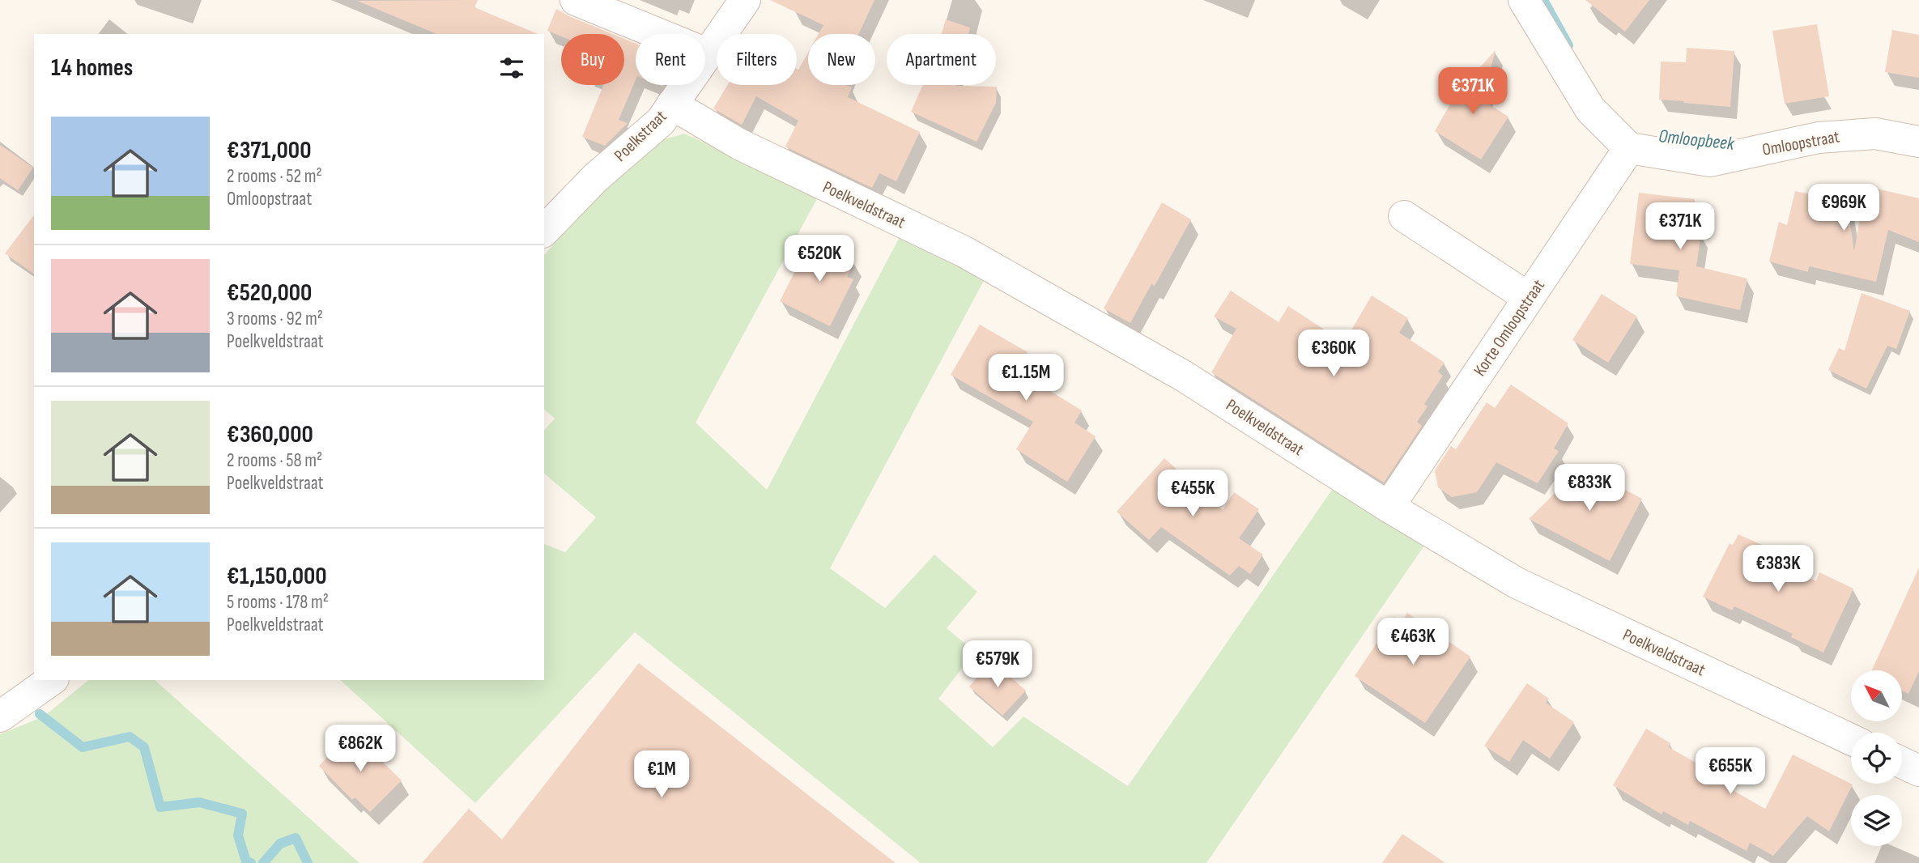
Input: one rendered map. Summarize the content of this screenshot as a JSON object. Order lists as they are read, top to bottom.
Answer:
{
  "streets": {
    "street": [
      "Poelkstraat",
      "Omloopstraat",
      "Poelkveldstraat",
      "Korte Omloopstraat"
    ]
  },
  "crossings": [
    ["Poelkstraat", "Poelkveldstraat"],
    ["Omloopstraat", "Korte Omloopstraat"],
    ["Poelkveldstraat", "Korte Omloopstraat"]
  ],
  "water": ["Omloopbeek"],
  "north": "top left",
  "page": {
    "chip": [
      "Buy",
      "Rent",
      "Filters",
      "New",
      "Apartment"
    ],
    "heading": "14 homes",
    "price": [
      "€371K",
      "€969K",
      "€371K",
      "€520K",
      "€360K",
      "€1.15M",
      "€833K",
      "€455K",
      "€383K",
      "€463K",
      "€579K",
      "€862K",
      "€655K",
      "€1M"
    ],
    "list": [
      {
        "name": "€371,000",
        "note": "2 rooms · 52 m² · Omloopstraat"
      },
      {
        "name": "€520,000",
        "note": "3 rooms · 92 m² · Poelkveldstraat"
      },
      {
        "name": "€360,000",
        "note": "2 rooms · 58 m² · Poelkveldstraat"
      },
      {
        "name": "€1,150,000",
        "note": "5 rooms · 178 m² · Poelkveldstraat"
      }
    ]
  }
}
